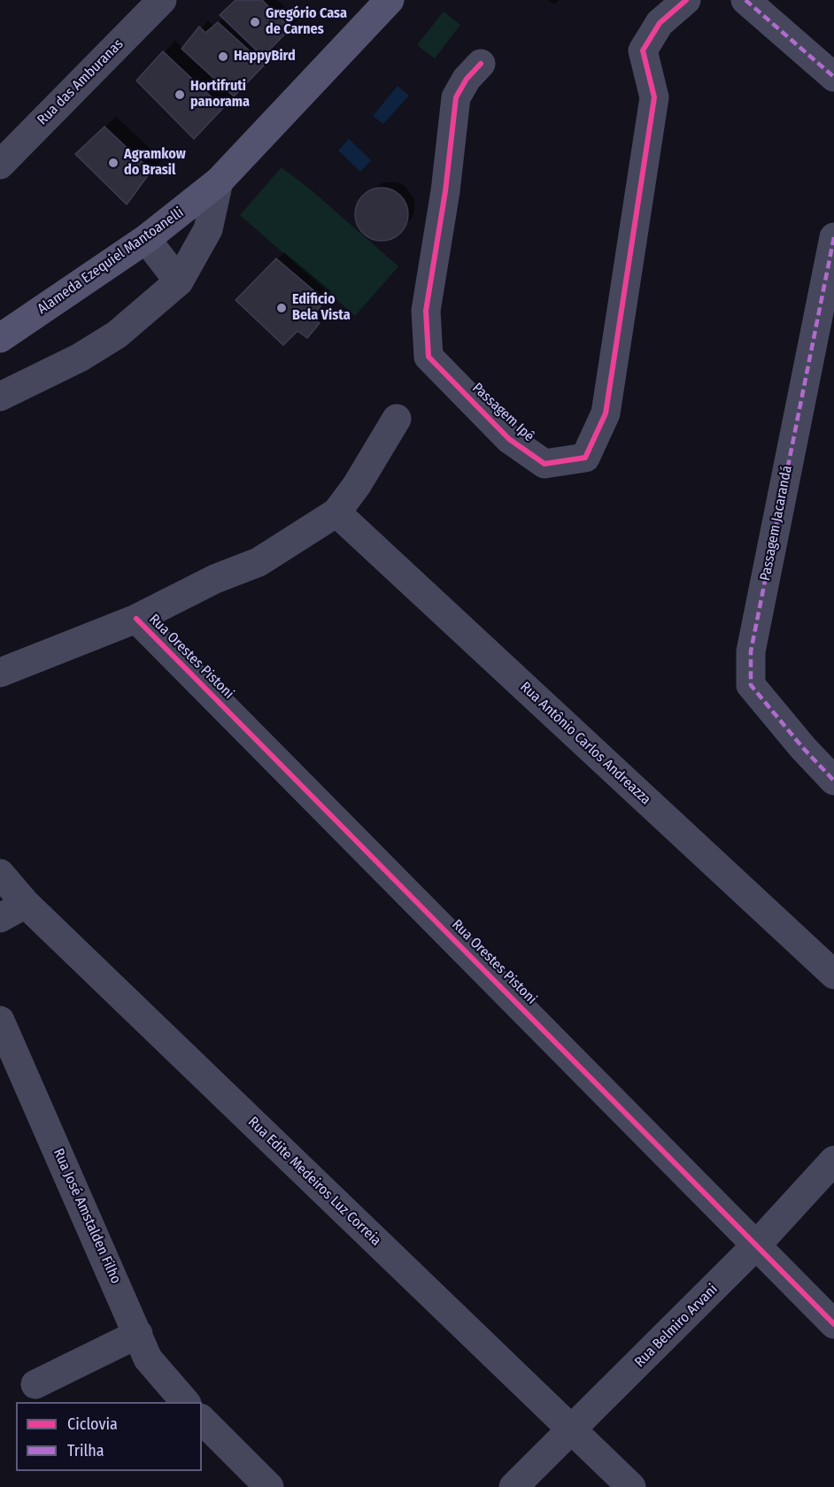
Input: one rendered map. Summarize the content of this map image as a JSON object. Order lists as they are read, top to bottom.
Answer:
{
  "streets": {
    "main road": ["Alameda Ezequiel Mantoanelli"],
    "street": [
      "Rua das Amburanas",
      "Passagem Ipê",
      "Passagem Jacarandá",
      "Rua Orestes Pistoni",
      "Rua Antônio Carlos Andreazza",
      "Rua Edite Medeiros Luz Correia",
      "Rua José Amstalden Filho",
      "Rua Belmiro Arvani"
    ]
  },
  "crossings": [
    ["Rua Orestes Pistoni", "Rua Belmiro Arvani"],
    ["Rua Edite Medeiros Luz Correia", "Rua Belmiro Arvani"]
  ],
  "places": [
    "Gregório Casa de Carnes",
    "HappyBird",
    "Hortifruti panorama",
    "Agramkow do Brasil",
    "Edificio Bela Vista"
  ],
  "legend": ["Ciclovia", "Trilha"]
}
